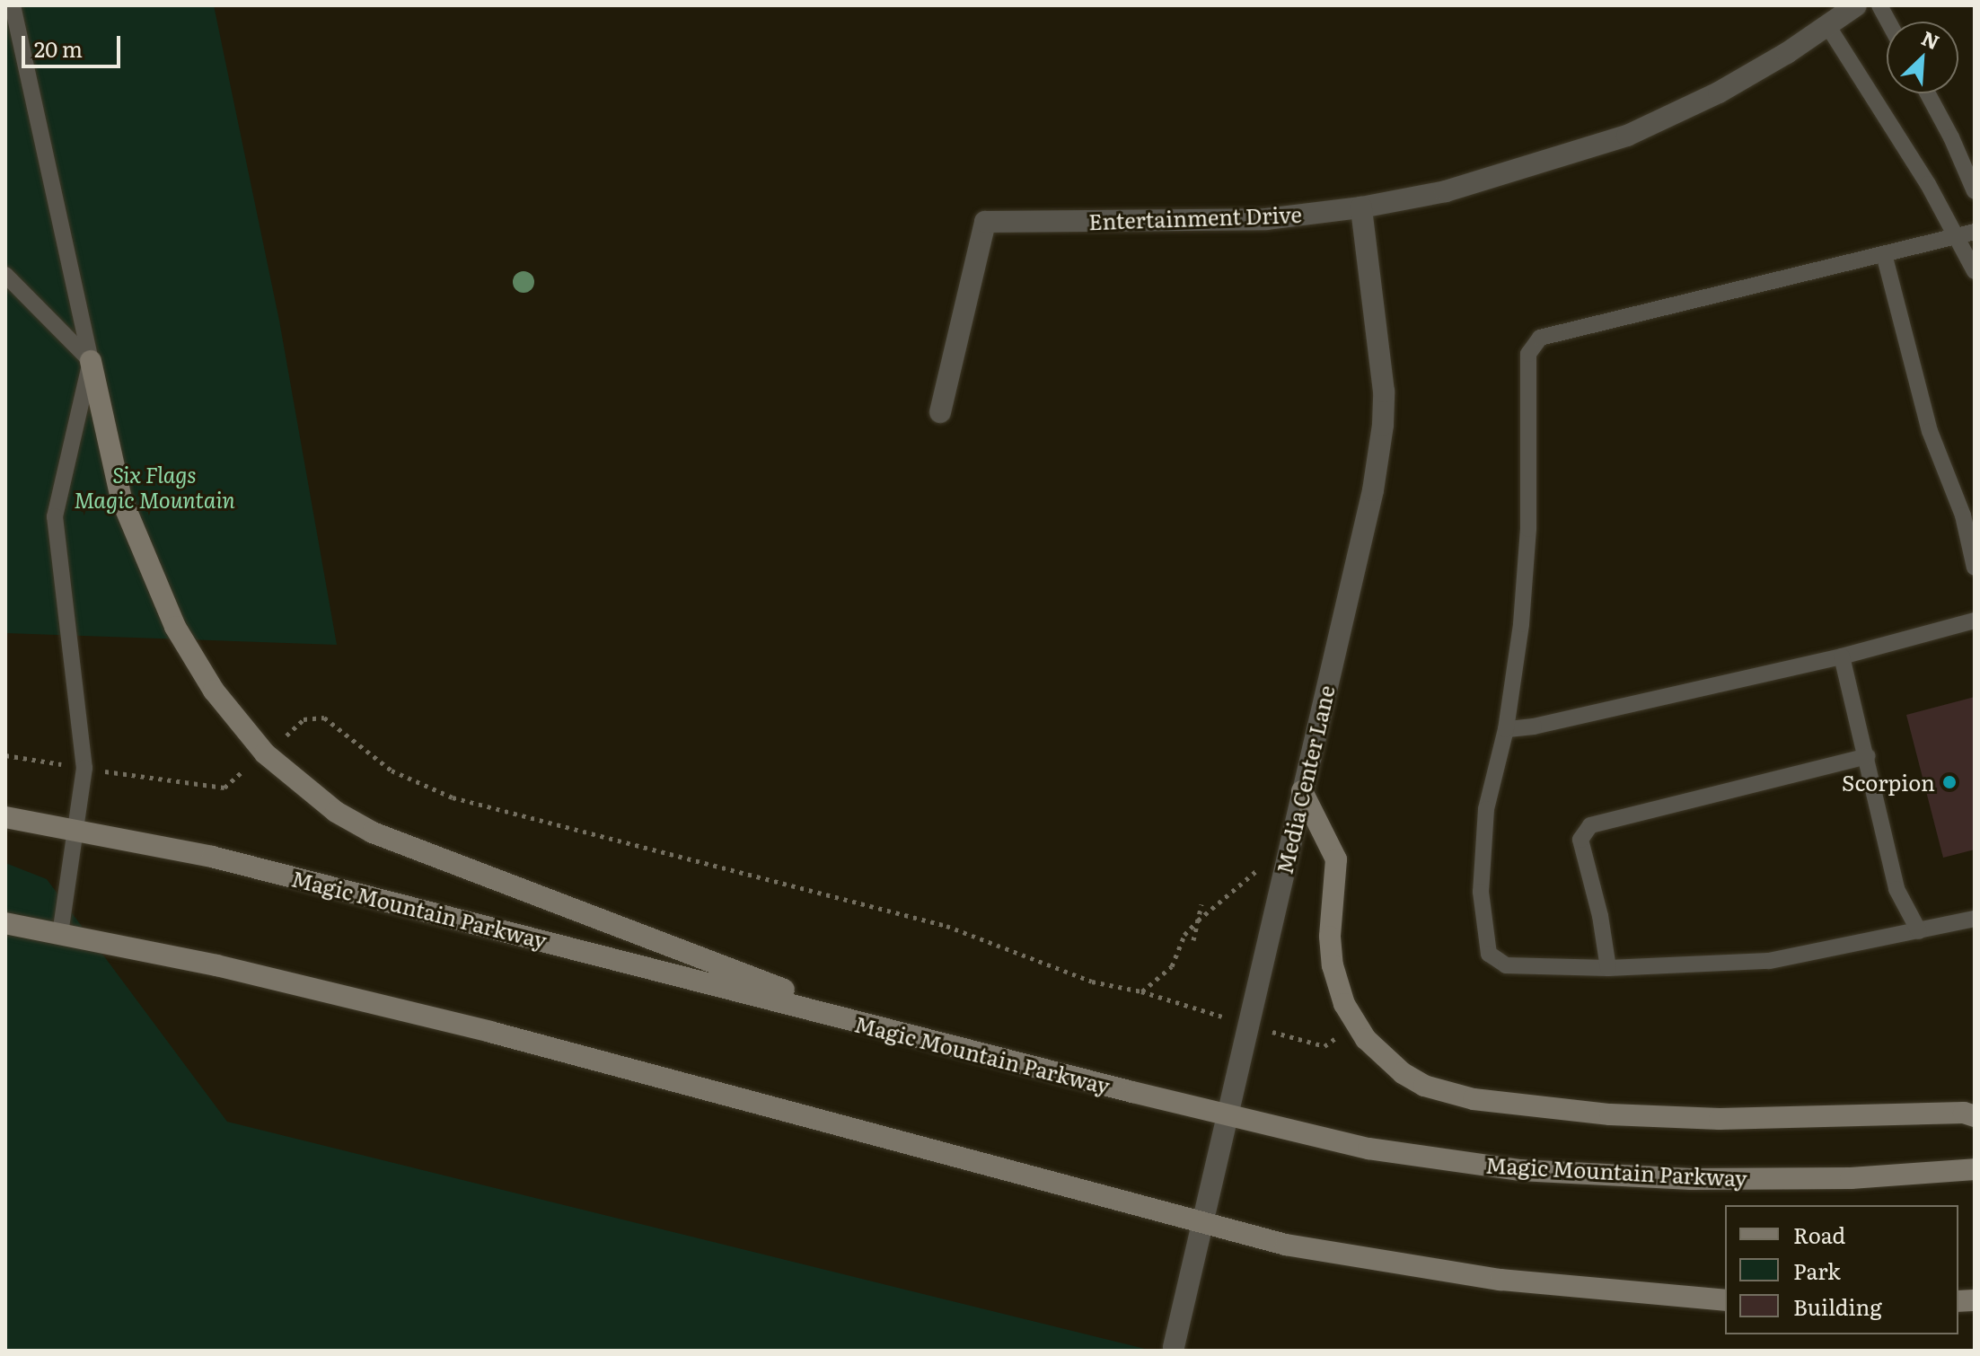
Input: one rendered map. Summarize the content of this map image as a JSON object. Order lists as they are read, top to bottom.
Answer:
{
  "streets": {
    "main road": ["Magic Mountain Parkway"],
    "street": ["Entertainment Drive", "Media Center Lane"]
  },
  "crossings": [
    ["Entertainment Drive", "Media Center Lane"],
    ["Media Center Lane", "Magic Mountain Parkway"]
  ],
  "parks": ["Six Flags Magic Mountain"],
  "places": ["Scorpion"],
  "legend": ["Road", "Park", "Building"],
  "scale_bar": "20 m",
  "north": "top right"
}
